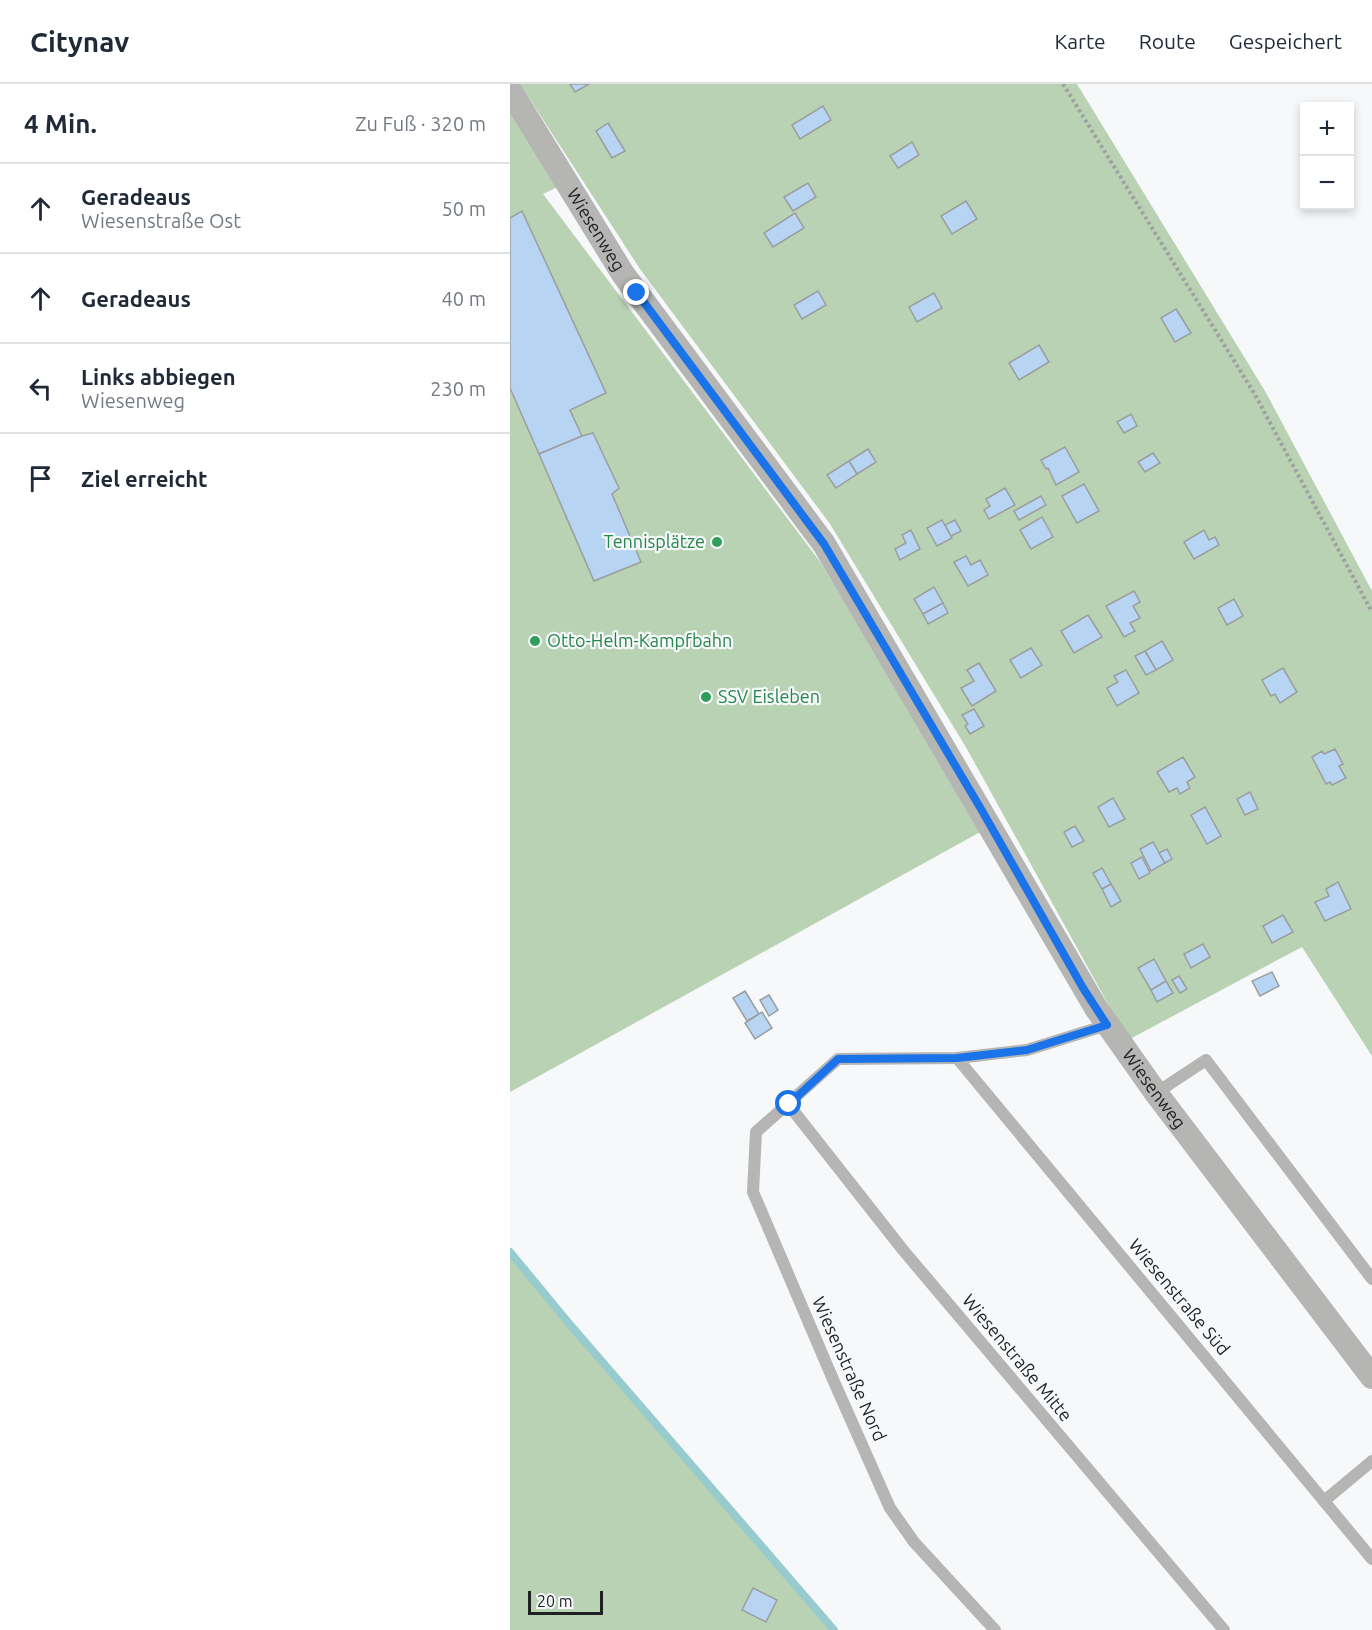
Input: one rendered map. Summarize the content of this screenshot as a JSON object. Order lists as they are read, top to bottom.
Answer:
{
  "streets": {
    "street": ["Wiesenweg"],
    "lane": ["Wiesenstraße Süd", "Wiesenstraße Mitte", "Wiesenstraße Nord"]
  },
  "crossings": [
    ["Wiesenweg", "Wiesenstraße Nord"],
    ["Wiesenstraße Süd", "Wiesenstraße Nord"],
    ["Wiesenstraße Mitte", "Wiesenstraße Nord"]
  ],
  "places": ["Tennisplätze", "Otto-Helm-Kampfbahn", "SSV Eisleben"],
  "scale_bar": "20 m",
  "page": {
    "header": "Citynav",
    "nav": ["Karte", "Route", "Gespeichert"],
    "heading": ["4 Min.", "Zu Fuß · 320 m"],
    "map_buttons": ["+", "−"],
    "list": [
      ["Geradeaus", "Wiesenstraße Ost", "50 m"],
      ["Geradeaus", "40 m"],
      ["Links abbiegen", "Wiesenweg", "230 m"],
      "Ziel erreicht"
    ],
    "scale": "20 m"
  }
}
